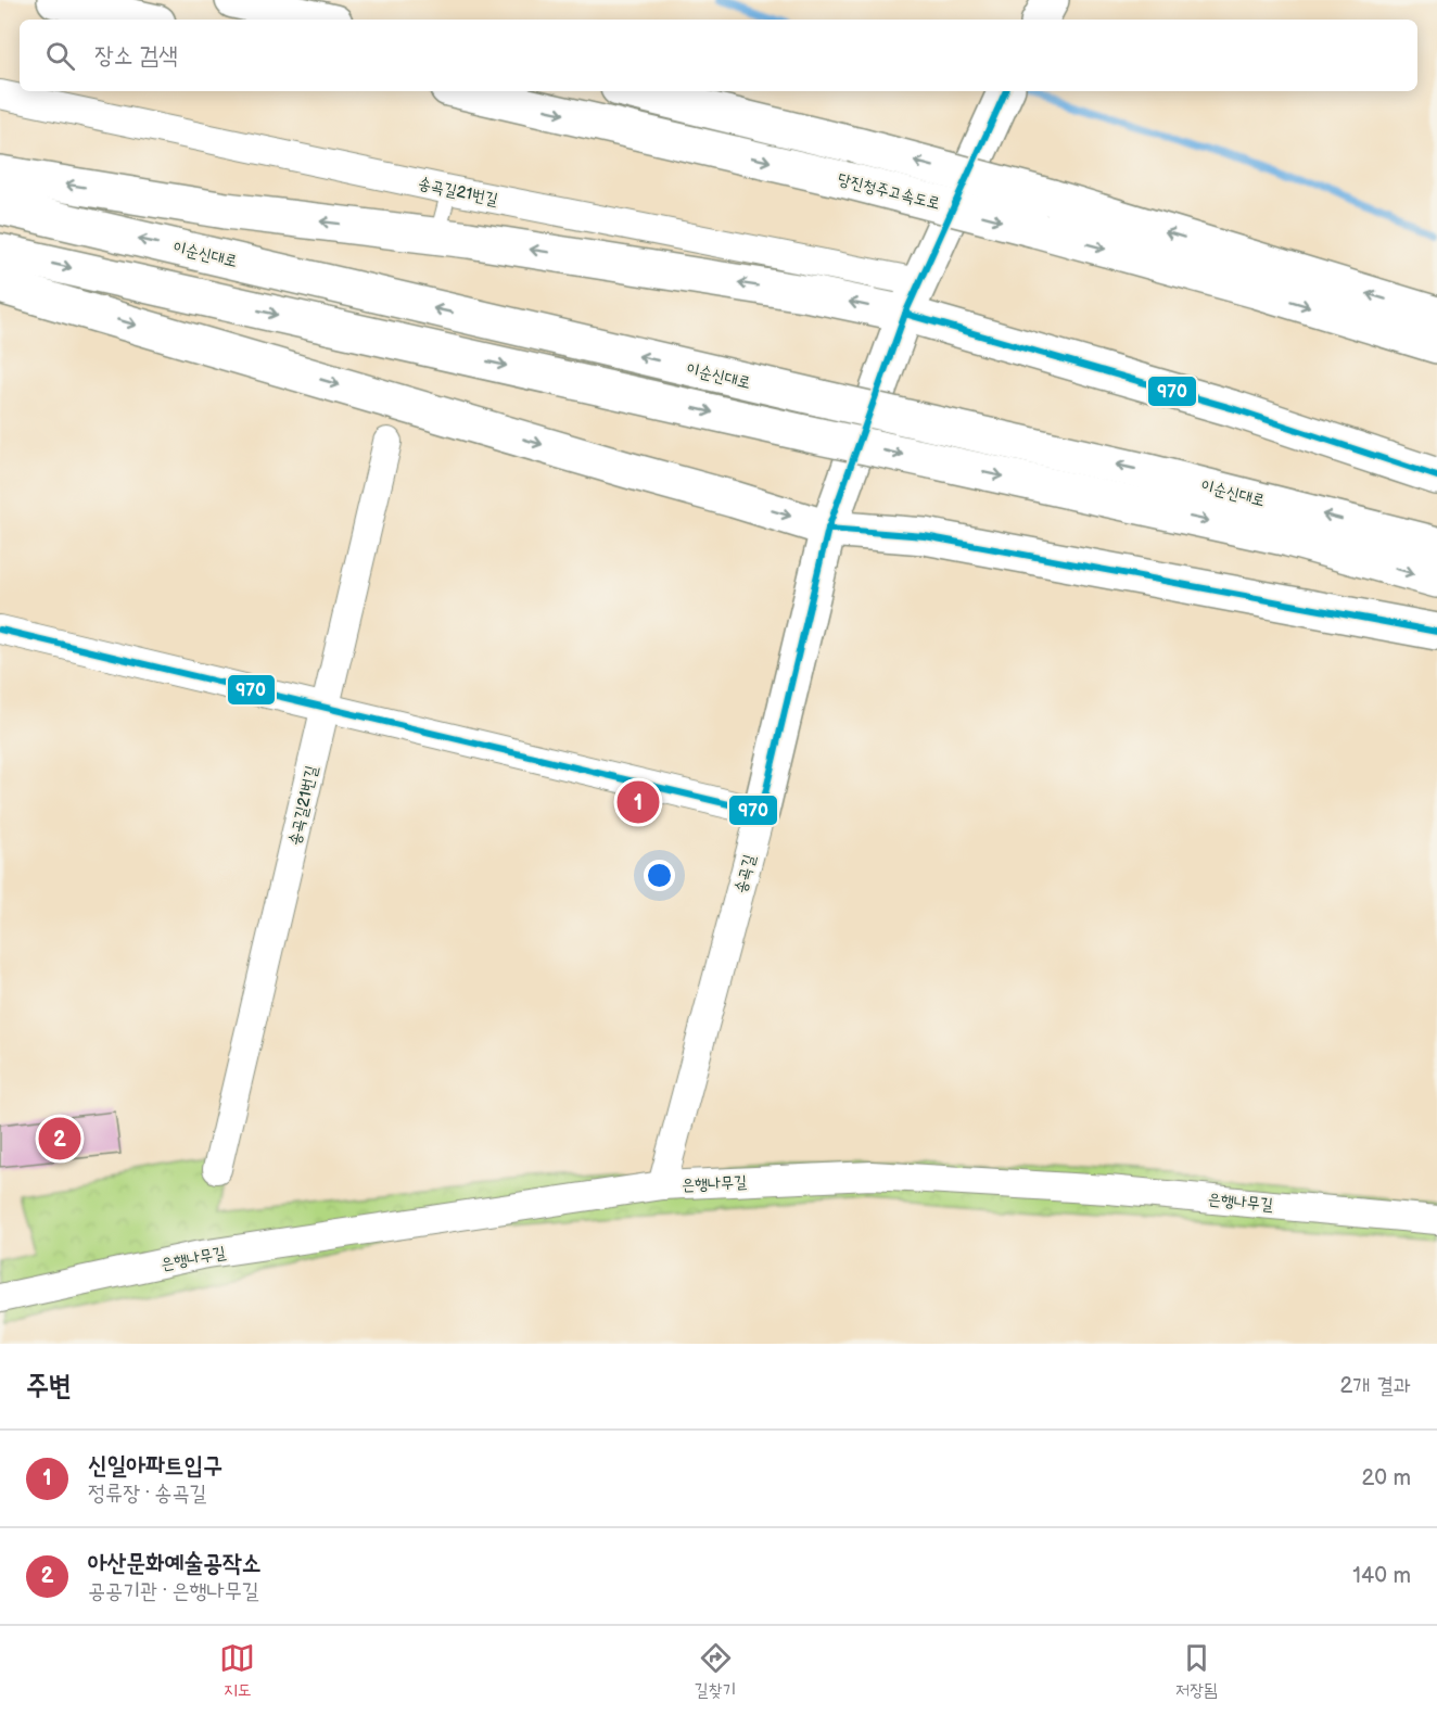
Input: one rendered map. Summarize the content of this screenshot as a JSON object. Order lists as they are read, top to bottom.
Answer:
{
  "streets": {
    "main road": ["당진청주고속도로", "이순신대로", "송곡길"],
    "street": ["송곡길21번길", "은행나무길"]
  },
  "crossings": [
    ["송곡길21번길", "송곡길"],
    ["송곡길", "은행나무길"]
  ],
  "lines": ["transit line 970"],
  "page": {
    "search": "장소 검색",
    "pins": ["1", "2"],
    "heading": ["주변", "2개 결과"],
    "list": [
      {
        "mark": "1",
        "name": "신일아파트입구",
        "note": "정류장 · 송곡길",
        "value": "20 m"
      },
      {
        "mark": "2",
        "name": "아산문화예술공작소",
        "note": "공공기관 · 은행나무길",
        "value": "140 m"
      }
    ],
    "nav": ["지도", "길찾기", "저장됨"]
  }
}
